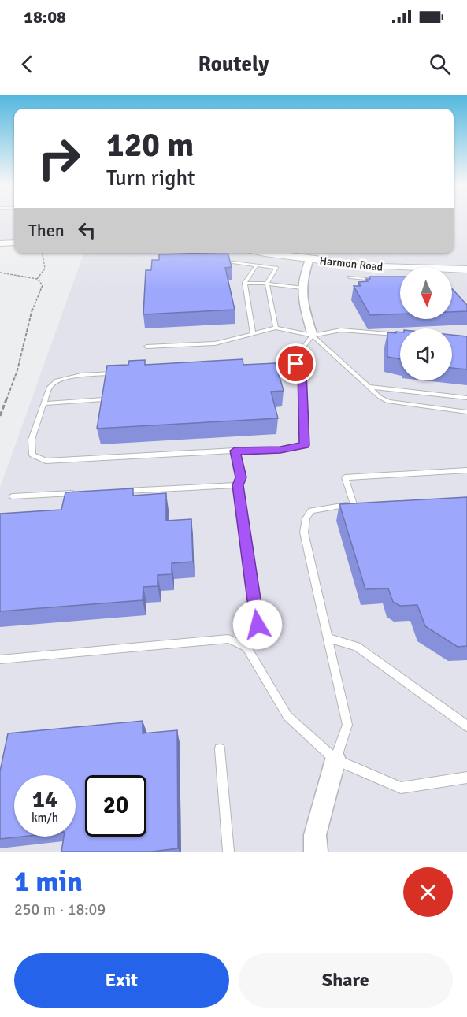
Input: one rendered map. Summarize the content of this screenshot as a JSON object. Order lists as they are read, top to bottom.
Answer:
{
  "streets": {
    "street": ["Harmon Road"]
  },
  "north": "bottom",
  "page": {
    "status": "18:08",
    "header": "Routely",
    "turn": ["120 m", "Turn right"],
    "then": "Then",
    "speed": "14 km/h",
    "limit": "20",
    "heading": ["1 min", "250 m · 18:09"],
    "buttons": ["Exit", "Share"]
  }
}
